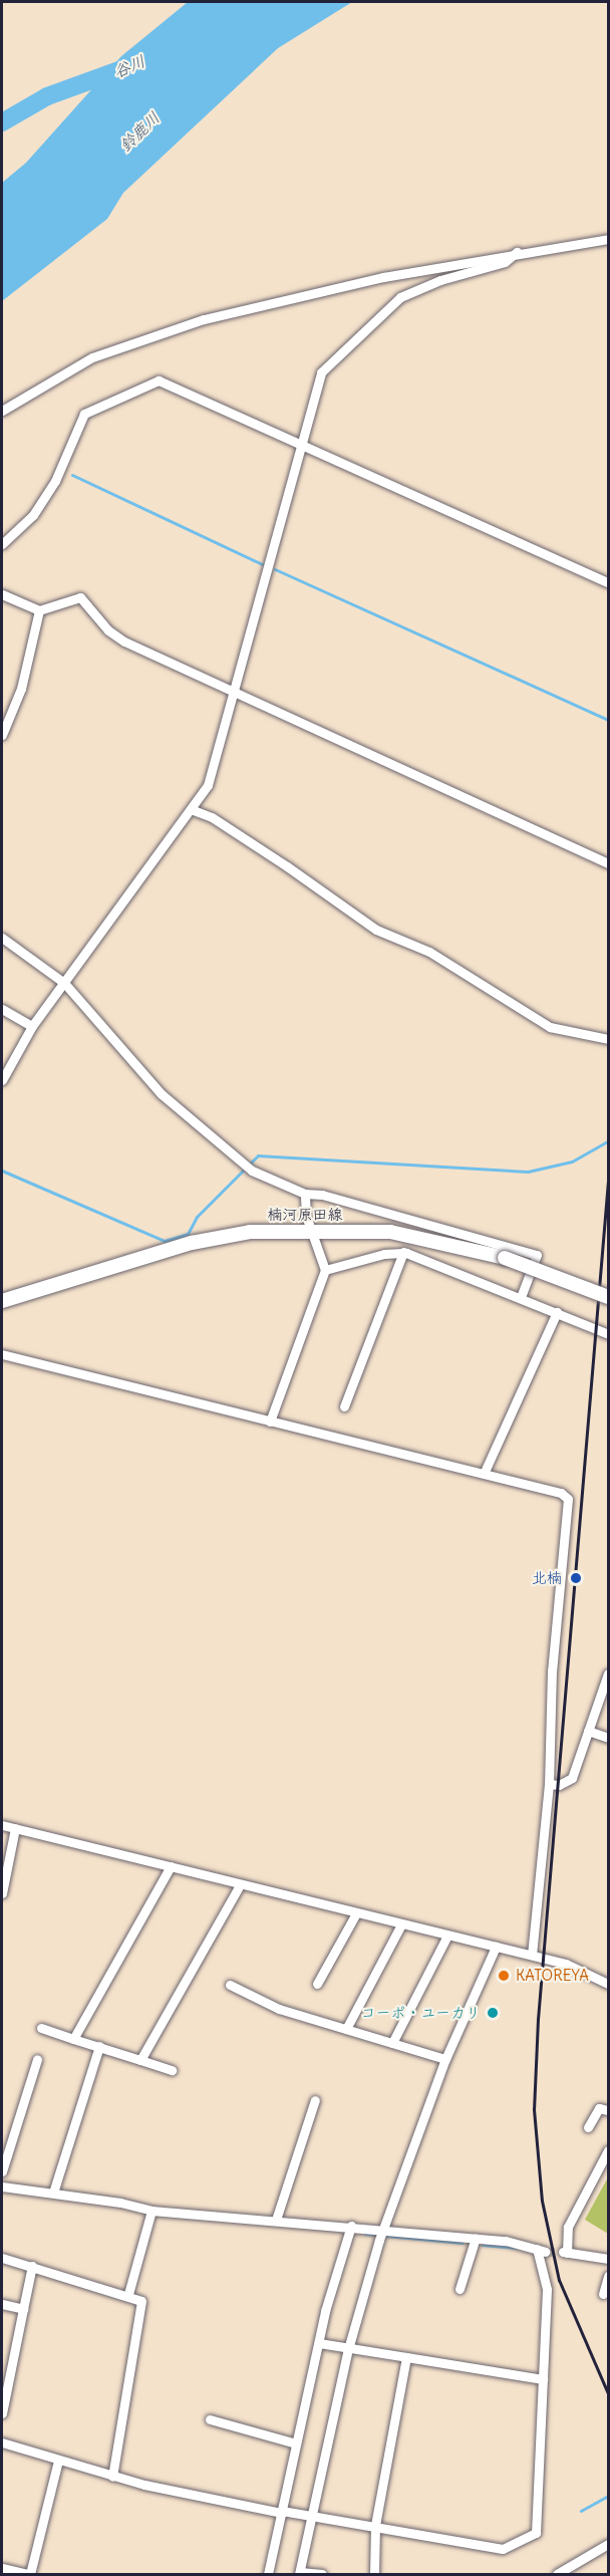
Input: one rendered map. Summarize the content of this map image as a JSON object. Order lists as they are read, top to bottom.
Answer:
{
  "streets": {
    "main road": ["楠河原田線"]
  },
  "water": ["谷川", "鈴鹿川"],
  "places": ["北楠", "KATOREYA", "コーポ・ユーカリ"]
}
